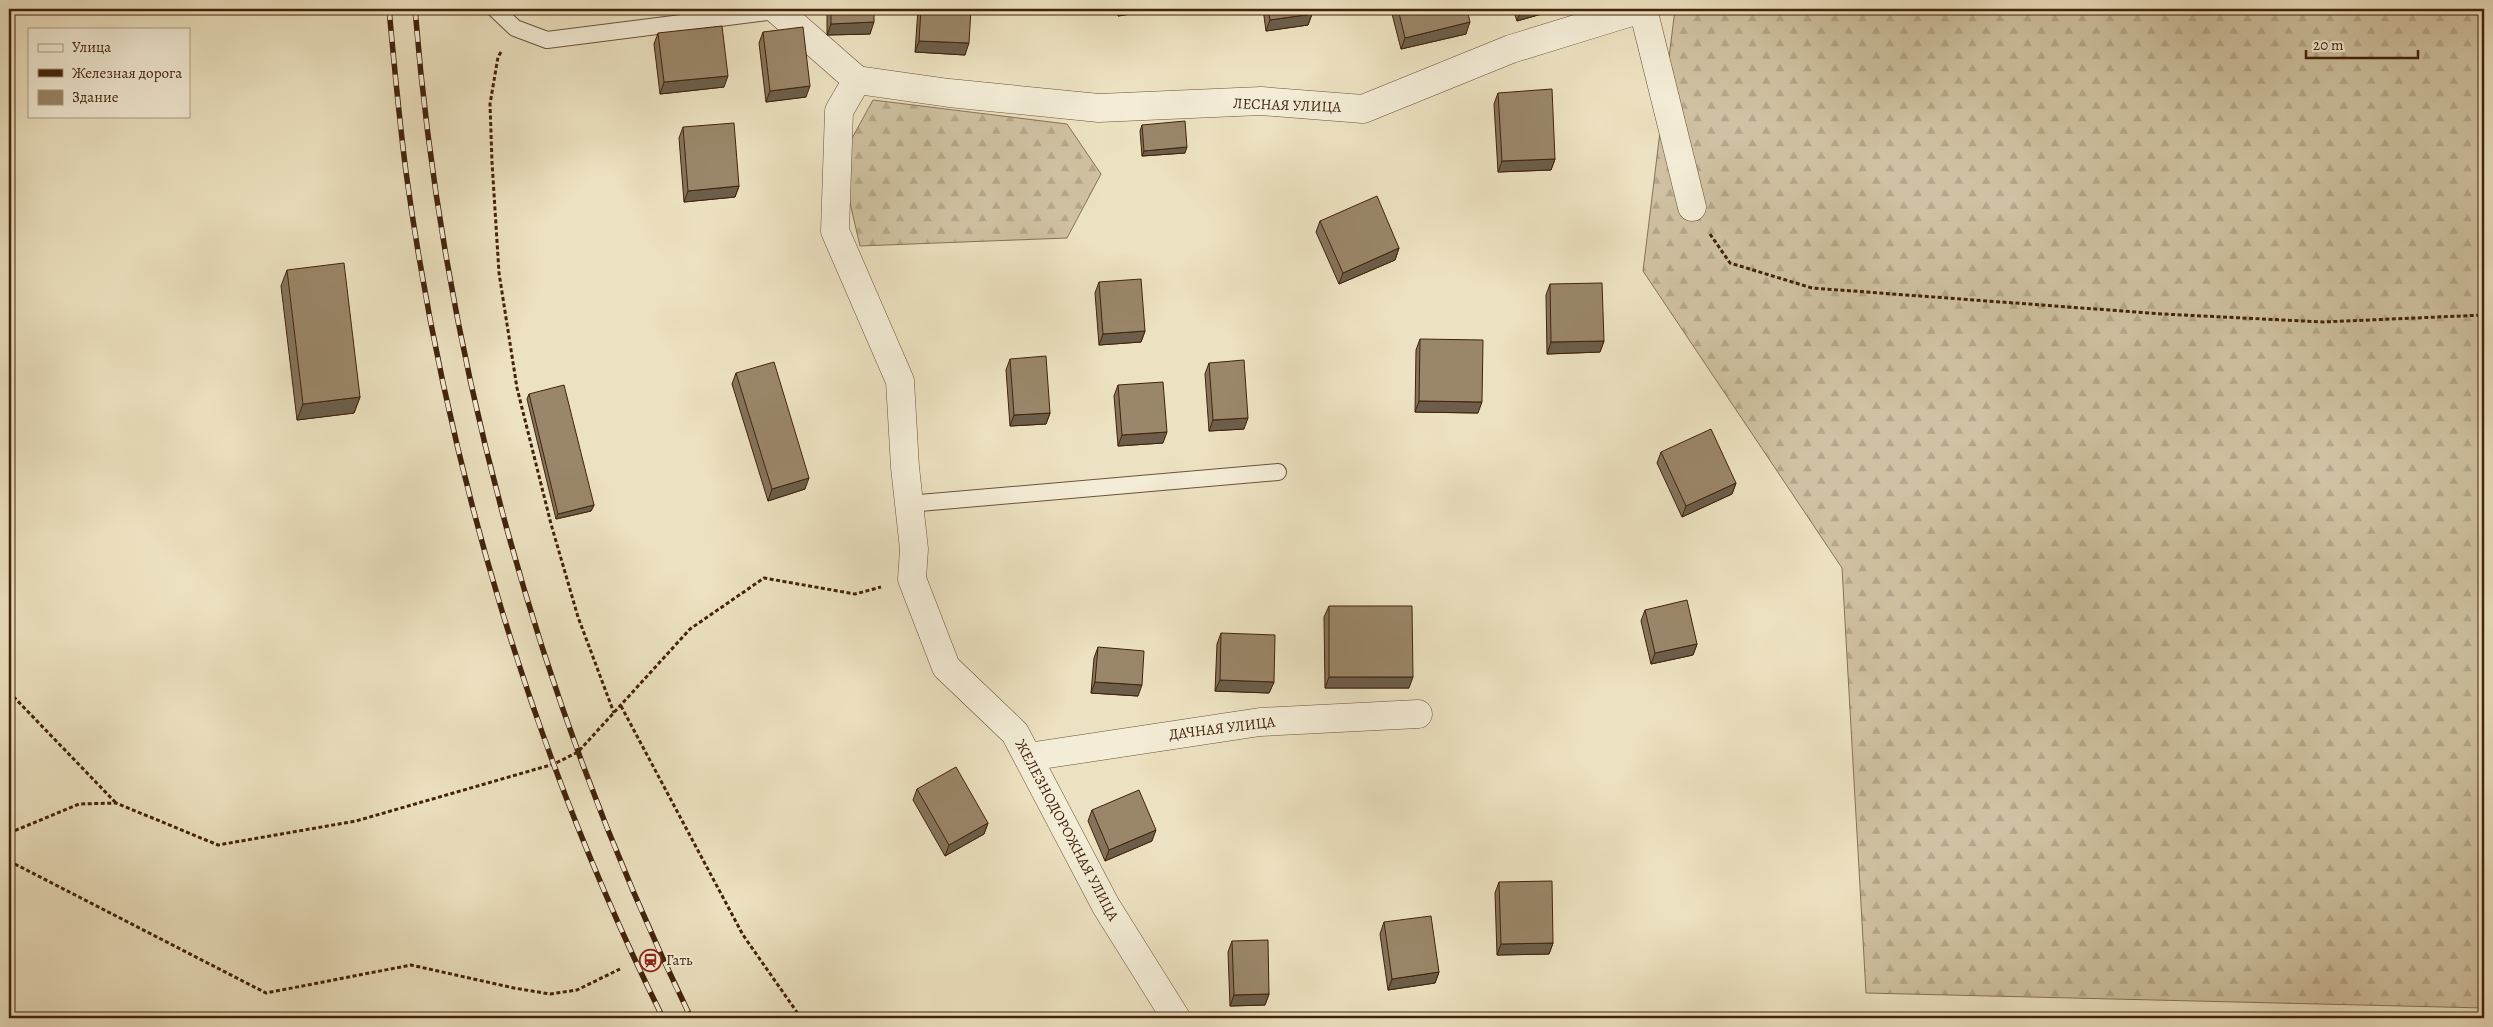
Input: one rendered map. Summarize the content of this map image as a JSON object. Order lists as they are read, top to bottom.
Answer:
{
  "streets": {
    "street": ["ЛЕСНАЯ УЛИЦА", "ДАЧНАЯ УЛИЦА", "ЖЕЛЕЗНОДОРОЖНАЯ УЛИЦА"]
  },
  "crossings": [
    ["ЛЕСНАЯ УЛИЦА", "ЖЕЛЕЗНОДОРОЖНАЯ УЛИЦА"],
    ["ДАЧНАЯ УЛИЦА", "ЖЕЛЕЗНОДОРОЖНАЯ УЛИЦА"]
  ],
  "places": {
    "station": ["Гать"]
  },
  "legend": ["Улица", "Железная дорога", "Здание"],
  "scale_bar": "20 m"
}
